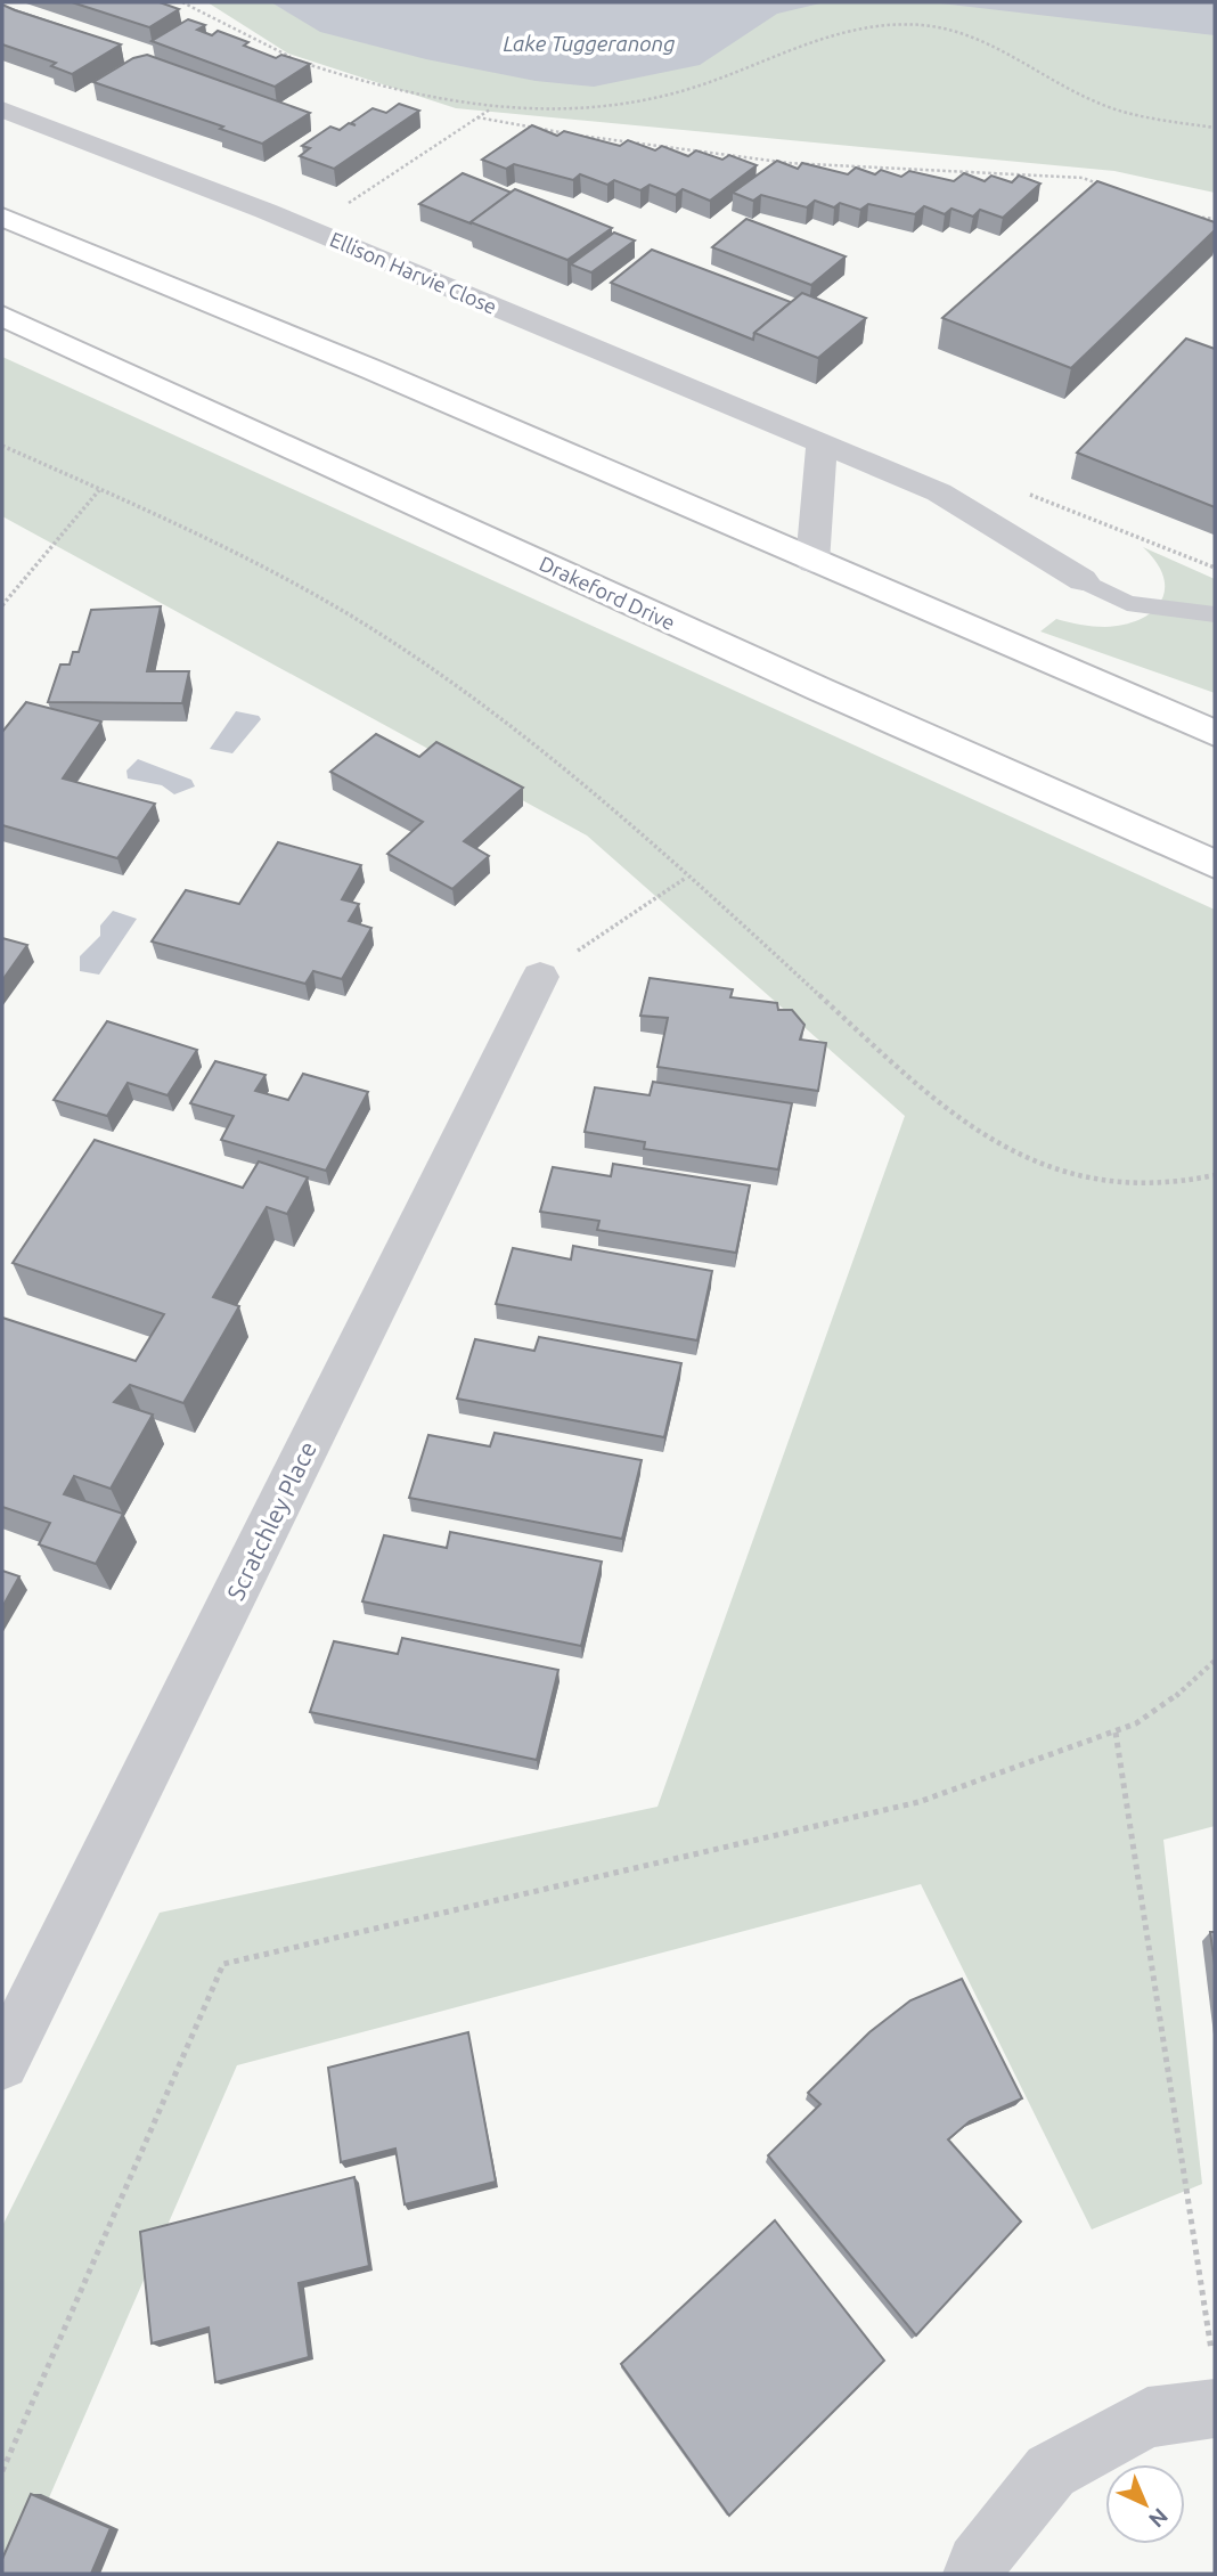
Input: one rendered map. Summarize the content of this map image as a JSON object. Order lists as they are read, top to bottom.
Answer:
{
  "streets": {
    "highway": ["Drakeford Drive"],
    "street": ["Ellison Harvie Close", "Scratchley Place"]
  },
  "water": ["Lake Tuggeranong"],
  "north": "bottom right"
}
